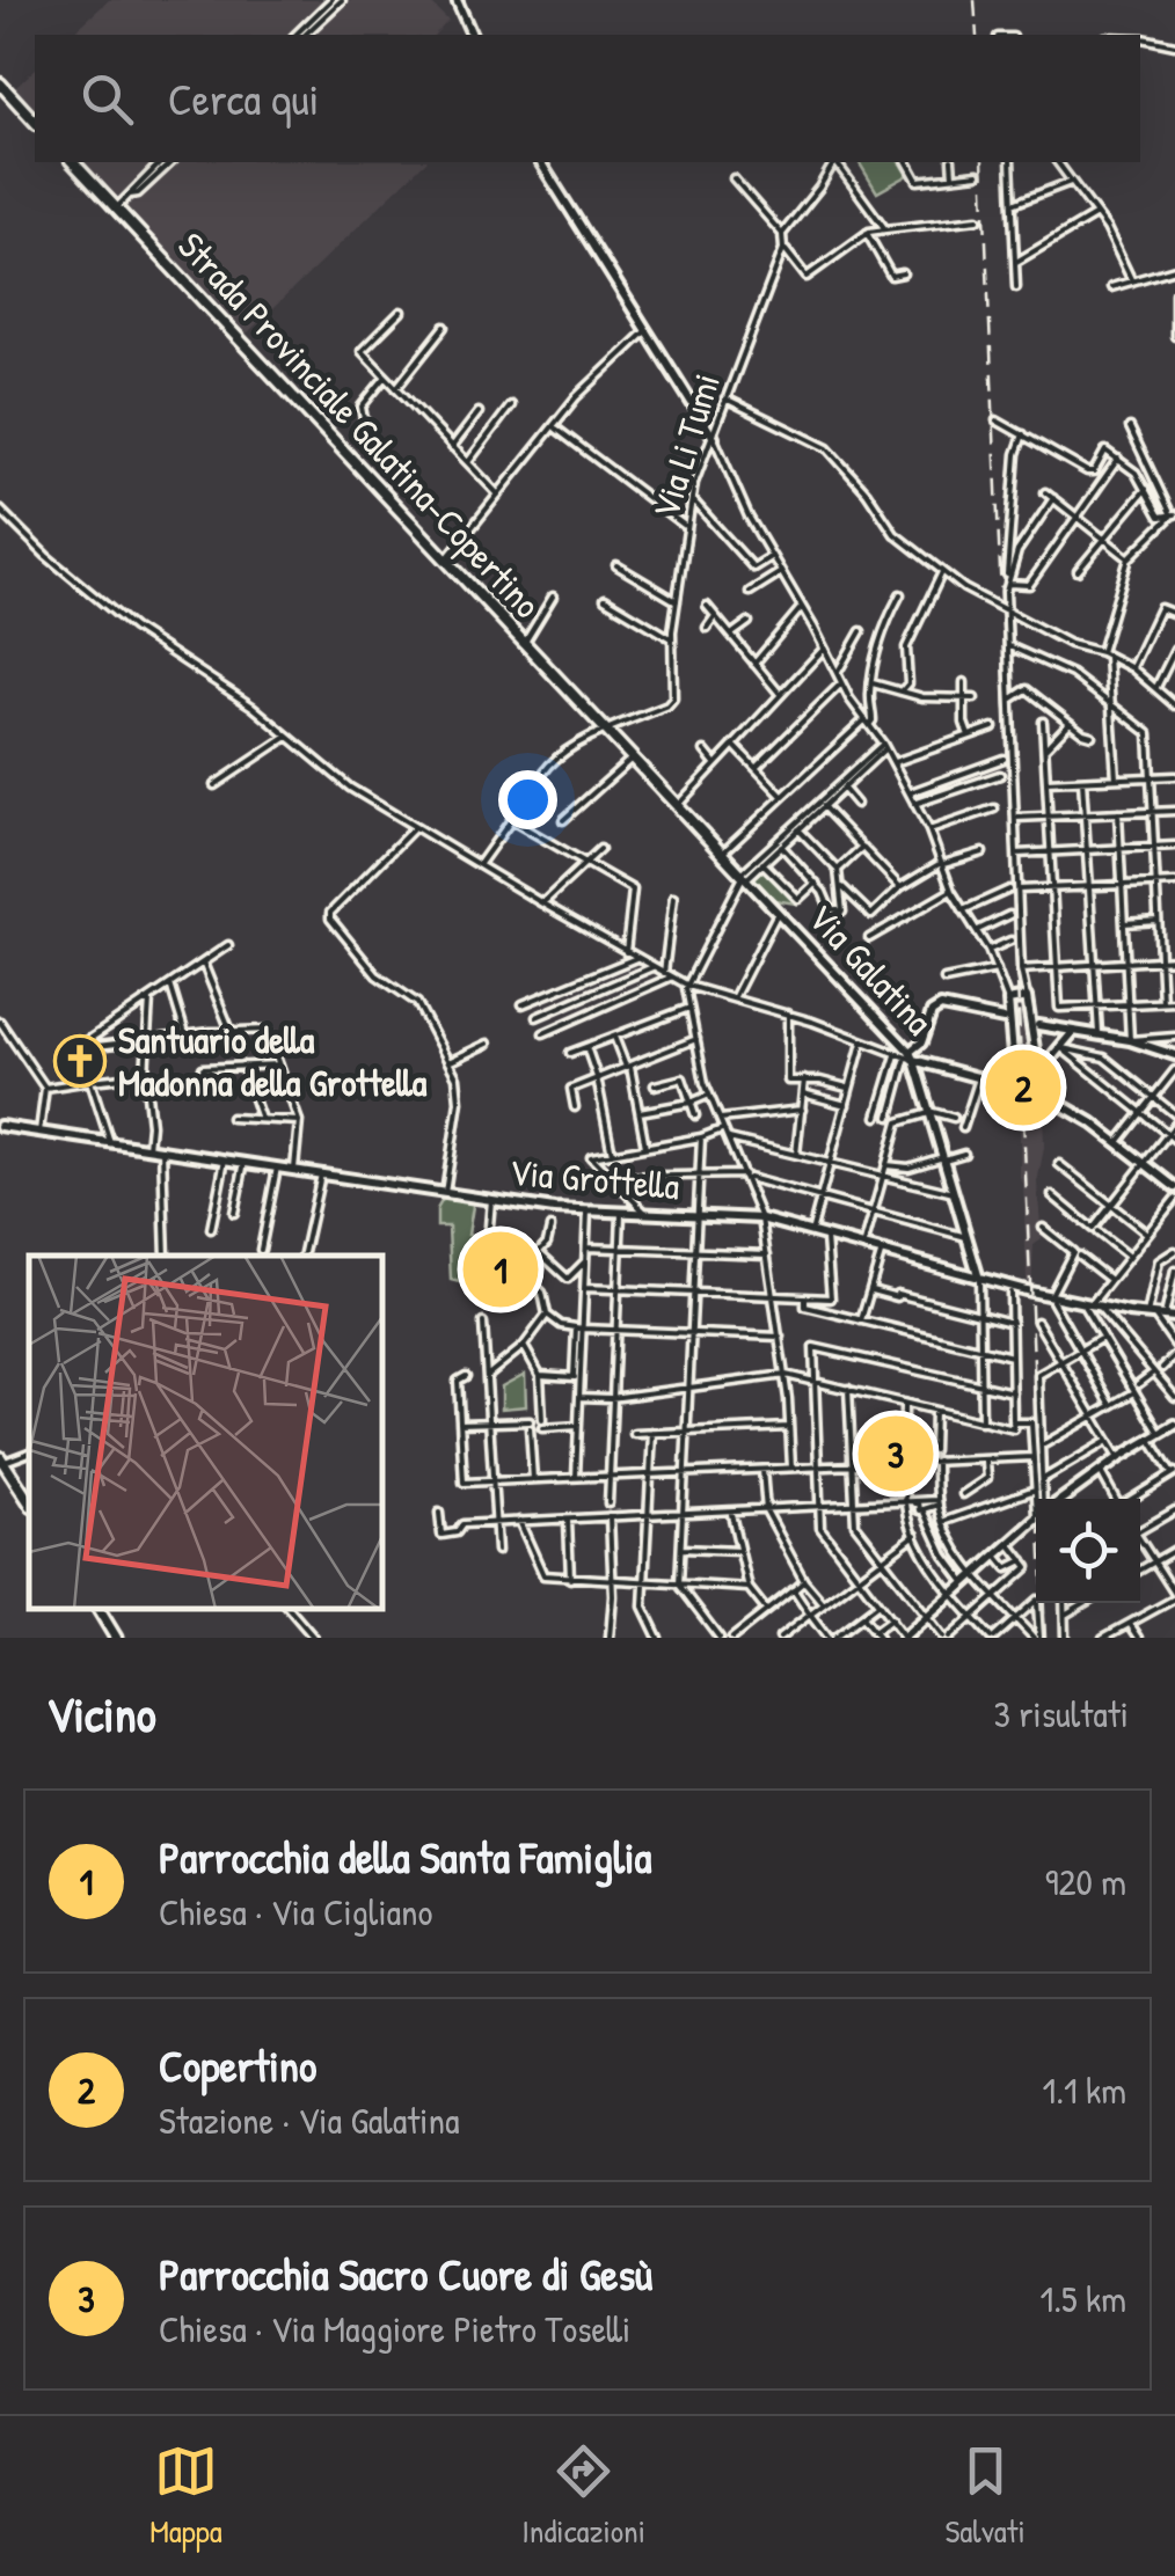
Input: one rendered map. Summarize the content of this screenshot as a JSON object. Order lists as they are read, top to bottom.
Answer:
{
  "streets": {
    "main road": ["Strada Provinciale Galatina-Copertino"],
    "street": ["Via Li Tumi", "Via Galatina", "Via Grottella"]
  },
  "crossings": [
    ["Strada Provinciale Galatina-Copertino", "Via Li Tumi"],
    ["Strada Provinciale Galatina-Copertino", "Via Galatina"]
  ],
  "places": {
    "church": ["Santuario della Madonna della Grottella"]
  },
  "page": {
    "search": "Cerca qui",
    "pins": ["2", "1", "3"],
    "heading": ["Vicino", "3 risultati"],
    "list": [
      {
        "mark": "1",
        "name": "Parrocchia della Santa Famiglia",
        "note": "Chiesa · Via Cigliano",
        "value": "920 m"
      },
      {
        "mark": "2",
        "name": "Copertino",
        "note": "Stazione · Via Galatina",
        "value": "1.1 km"
      },
      {
        "mark": "3",
        "name": "Parrocchia Sacro Cuore di Gesù",
        "note": "Chiesa · Via Maggiore Pietro Toselli",
        "value": "1.5 km"
      }
    ],
    "nav": ["Mappa", "Indicazioni", "Salvati"]
  }
}
